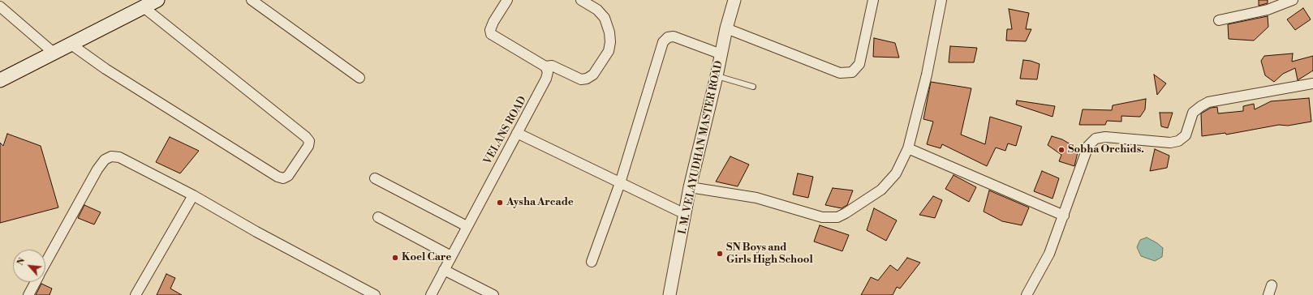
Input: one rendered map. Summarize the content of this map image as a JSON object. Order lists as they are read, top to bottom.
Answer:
{
  "streets": {
    "street": ["VELANS ROAD", "I. M. VELAYUDHAN MASTER ROAD"]
  },
  "places": [
    "Sobha Orchids.",
    "Aysha Arcade",
    "SN Boys and Girls High School",
    "Koel Care"
  ],
  "north": "top left"
}
